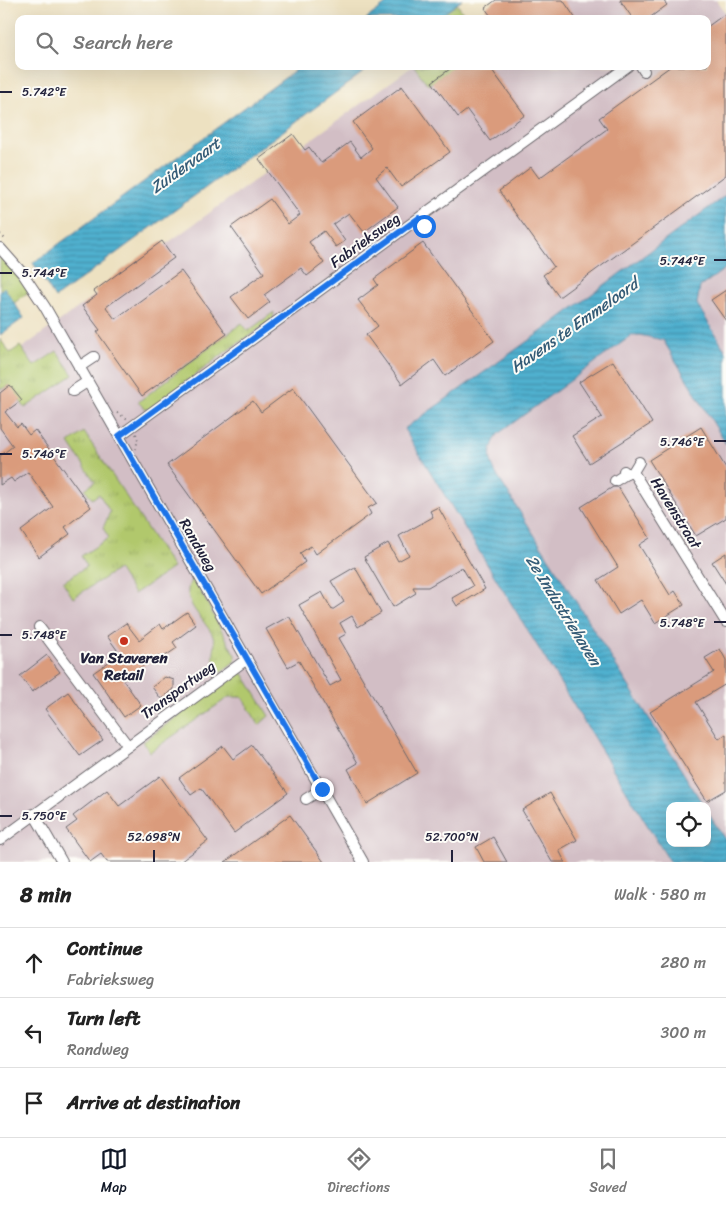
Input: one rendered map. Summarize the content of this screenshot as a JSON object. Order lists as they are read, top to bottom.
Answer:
{
  "streets": {
    "street": [
      "Fabrieksweg",
      "Havenstraat",
      "Randweg",
      "Transportweg"
    ]
  },
  "crossings": [
    ["Fabrieksweg", "Randweg"],
    ["Randweg", "Transportweg"]
  ],
  "water": ["Zuidervaart", "Havens te Emmeloord", "2e Industriehaven"],
  "places": ["Van Staveren Retail"],
  "page": {
    "search": "Search here",
    "heading": ["8 min", "Walk · 580 m"],
    "list": [
      ["Continue", "Fabrieksweg", "280 m"],
      ["Turn left", "Randweg", "300 m"],
      "Arrive at destination"
    ],
    "nav": ["Map", "Directions", "Saved"]
  },
  "coordinates": [
    "5.742°E",
    "5.744°E",
    "5.746°E",
    "5.748°E",
    "5.750°E",
    "52.698°N",
    "52.700°N"
  ]
}
